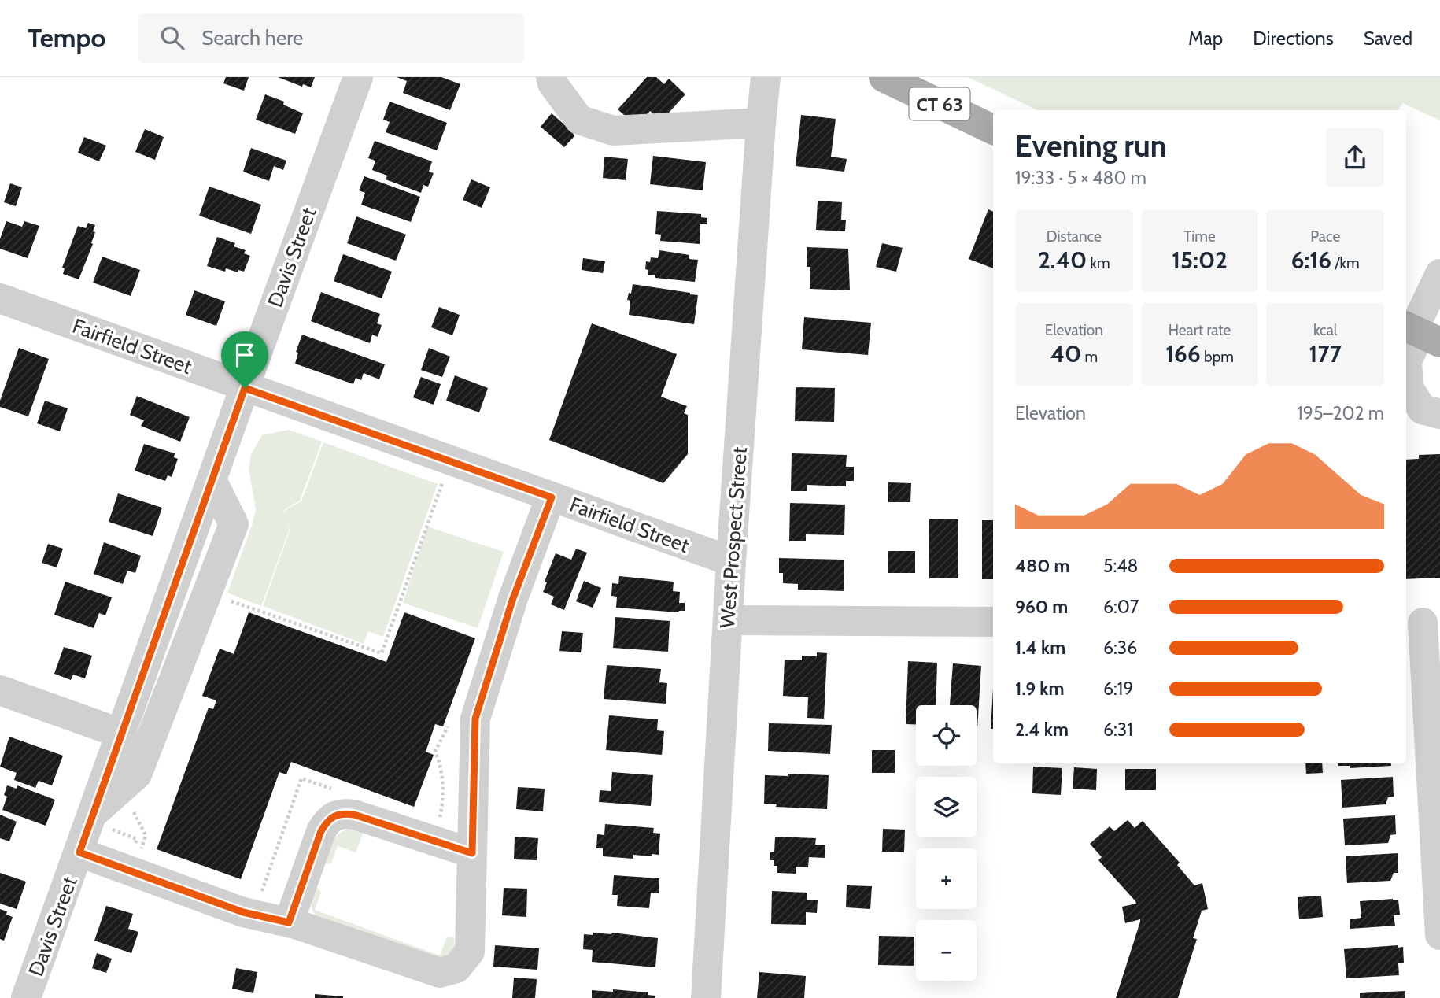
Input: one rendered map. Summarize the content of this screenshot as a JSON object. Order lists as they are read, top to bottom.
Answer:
{
  "streets": {
    "main road": ["CT 63"],
    "street": ["Davis Street", "Fairfield Street", "West Prospect Street"]
  },
  "crossings": [
    ["Davis Street", "Fairfield Street"],
    ["Fairfield Street", "West Prospect Street"]
  ],
  "page": {
    "header": "Tempo",
    "search": "Search here",
    "nav": ["Map", "Directions", "Saved"],
    "heading": ["Evening run", "19:33 · 5 × 480 m"],
    "stats": [
      ["Distance", "2.40 km"],
      ["Time", "15:02"],
      ["Pace", "6:16 /km"],
      ["Elevation", "40 m"],
      ["Heart rate", "166 bpm"],
      ["kcal", "177"]
    ],
    "chart": ["Elevation", "195–202 m"],
    "list": [
      {
        "name": "480 m",
        "note": "5:48"
      },
      {
        "name": "960 m",
        "note": "6:07"
      },
      {
        "name": "1.4 km",
        "note": "6:36"
      },
      {
        "name": "1.9 km",
        "note": "6:19"
      },
      {
        "name": "2.4 km",
        "note": "6:31"
      }
    ],
    "map_buttons": ["+", "−"]
  }
}
